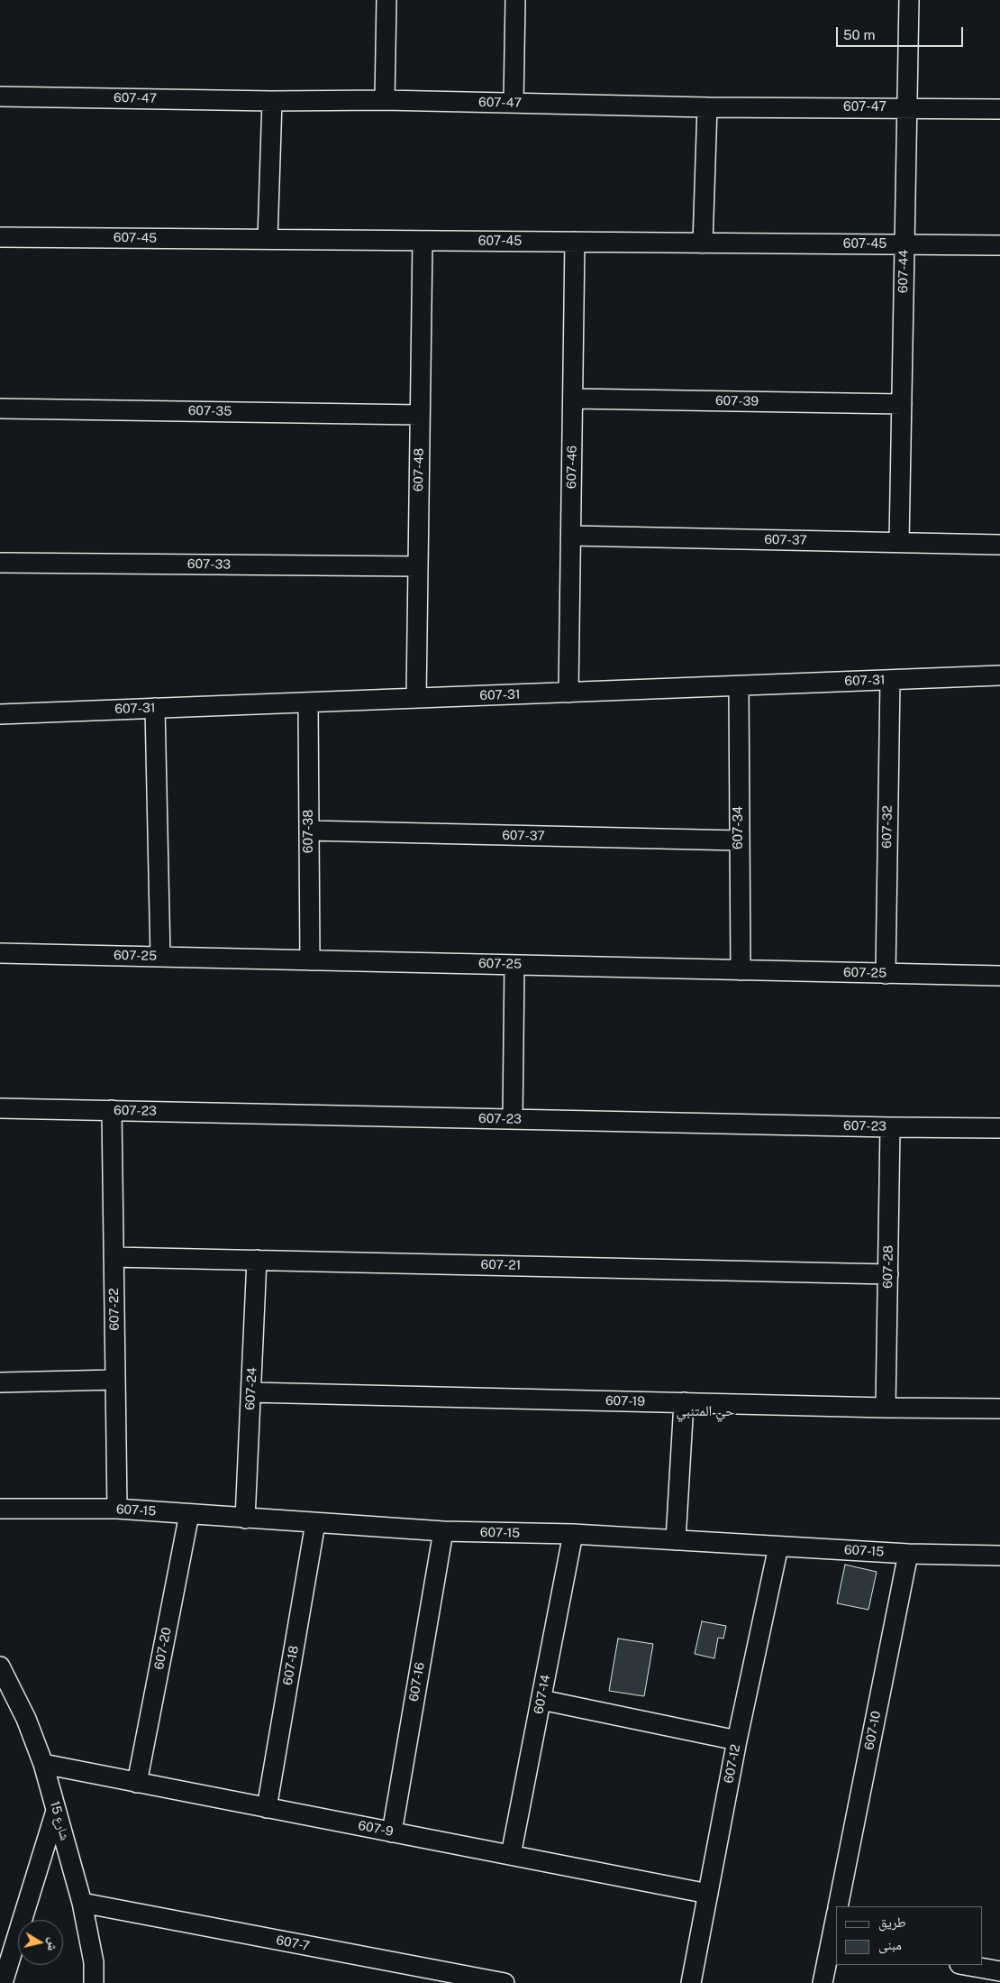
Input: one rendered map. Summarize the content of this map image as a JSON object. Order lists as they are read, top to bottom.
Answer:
{
  "streets": {
    "street": [
      "607-47",
      "607-45",
      "607-44",
      "607-39",
      "607-35",
      "607-46",
      "607-48",
      "607-37",
      "607-33",
      "607-31",
      "607-32",
      "607-34",
      "607-38",
      "607-25",
      "607-23",
      "607-21",
      "607-28",
      "607-22",
      "607-24",
      "607-19",
      "607-15",
      "607-20",
      "607-18",
      "607-16",
      "607-14",
      "607-10",
      "607-12",
      "شارع 15",
      "607-9",
      "607-7"
    ]
  },
  "crossings": [
    ["607-47", "607-44"],
    ["607-45", "607-44"],
    ["607-45", "607-46"],
    ["607-45", "607-48"],
    ["607-44", "607-39"],
    ["607-44", "607-37"],
    ["607-39", "607-46"],
    ["607-35", "607-48"],
    ["607-46", "607-37"],
    ["607-46", "607-31"],
    ["607-48", "607-33"],
    ["607-48", "607-31"],
    ["607-37", "607-34"],
    ["607-37", "607-38"],
    ["607-31", "607-32"],
    ["607-31", "607-34"],
    ["607-31", "607-38"],
    ["607-32", "607-25"],
    ["607-34", "607-25"],
    ["607-38", "607-25"],
    ["607-23", "607-28"],
    ["607-23", "607-22"],
    ["607-21", "607-28"],
    ["607-21", "607-22"],
    ["607-21", "607-24"],
    ["607-28", "607-19"],
    ["607-22", "607-15"],
    ["607-24", "607-19"],
    ["607-24", "607-15"],
    ["607-15", "607-20"],
    ["607-15", "607-18"],
    ["607-15", "607-16"],
    ["607-15", "607-14"],
    ["607-15", "607-10"],
    ["607-15", "607-12"],
    ["607-20", "607-9"],
    ["607-18", "607-9"],
    ["607-16", "607-9"],
    ["607-14", "607-9"],
    ["607-12", "607-9"],
    ["شارع 15", "607-9"],
    ["شارع 15", "607-7"]
  ],
  "districts": ["حي المتنبي"],
  "legend": ["طريق", "مبنى"],
  "scale_bar": "50 m",
  "north": "right"
}
